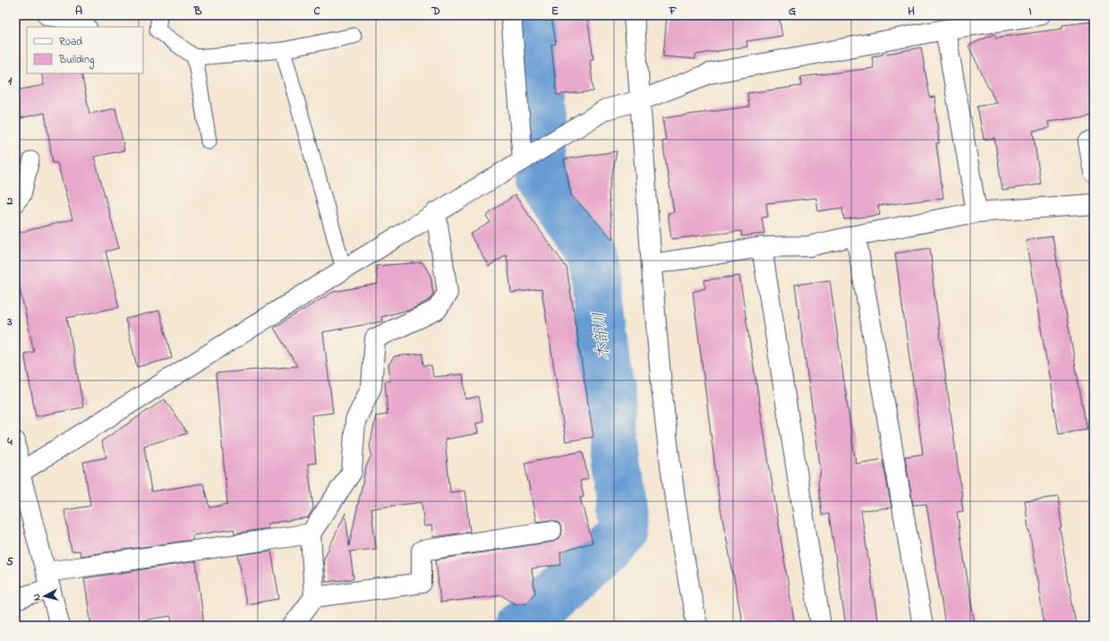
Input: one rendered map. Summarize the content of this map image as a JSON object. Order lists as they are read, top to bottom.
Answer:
{
  "water": ["木部川"],
  "legend": ["Road", "Building"],
  "north": "left",
  "grid": {
    "columns": [
      "A",
      "B",
      "C",
      "D",
      "E",
      "F",
      "G",
      "H",
      "I"
    ],
    "rows": [
      "1",
      "2",
      "3",
      "4",
      "5"
    ]
  }
}
